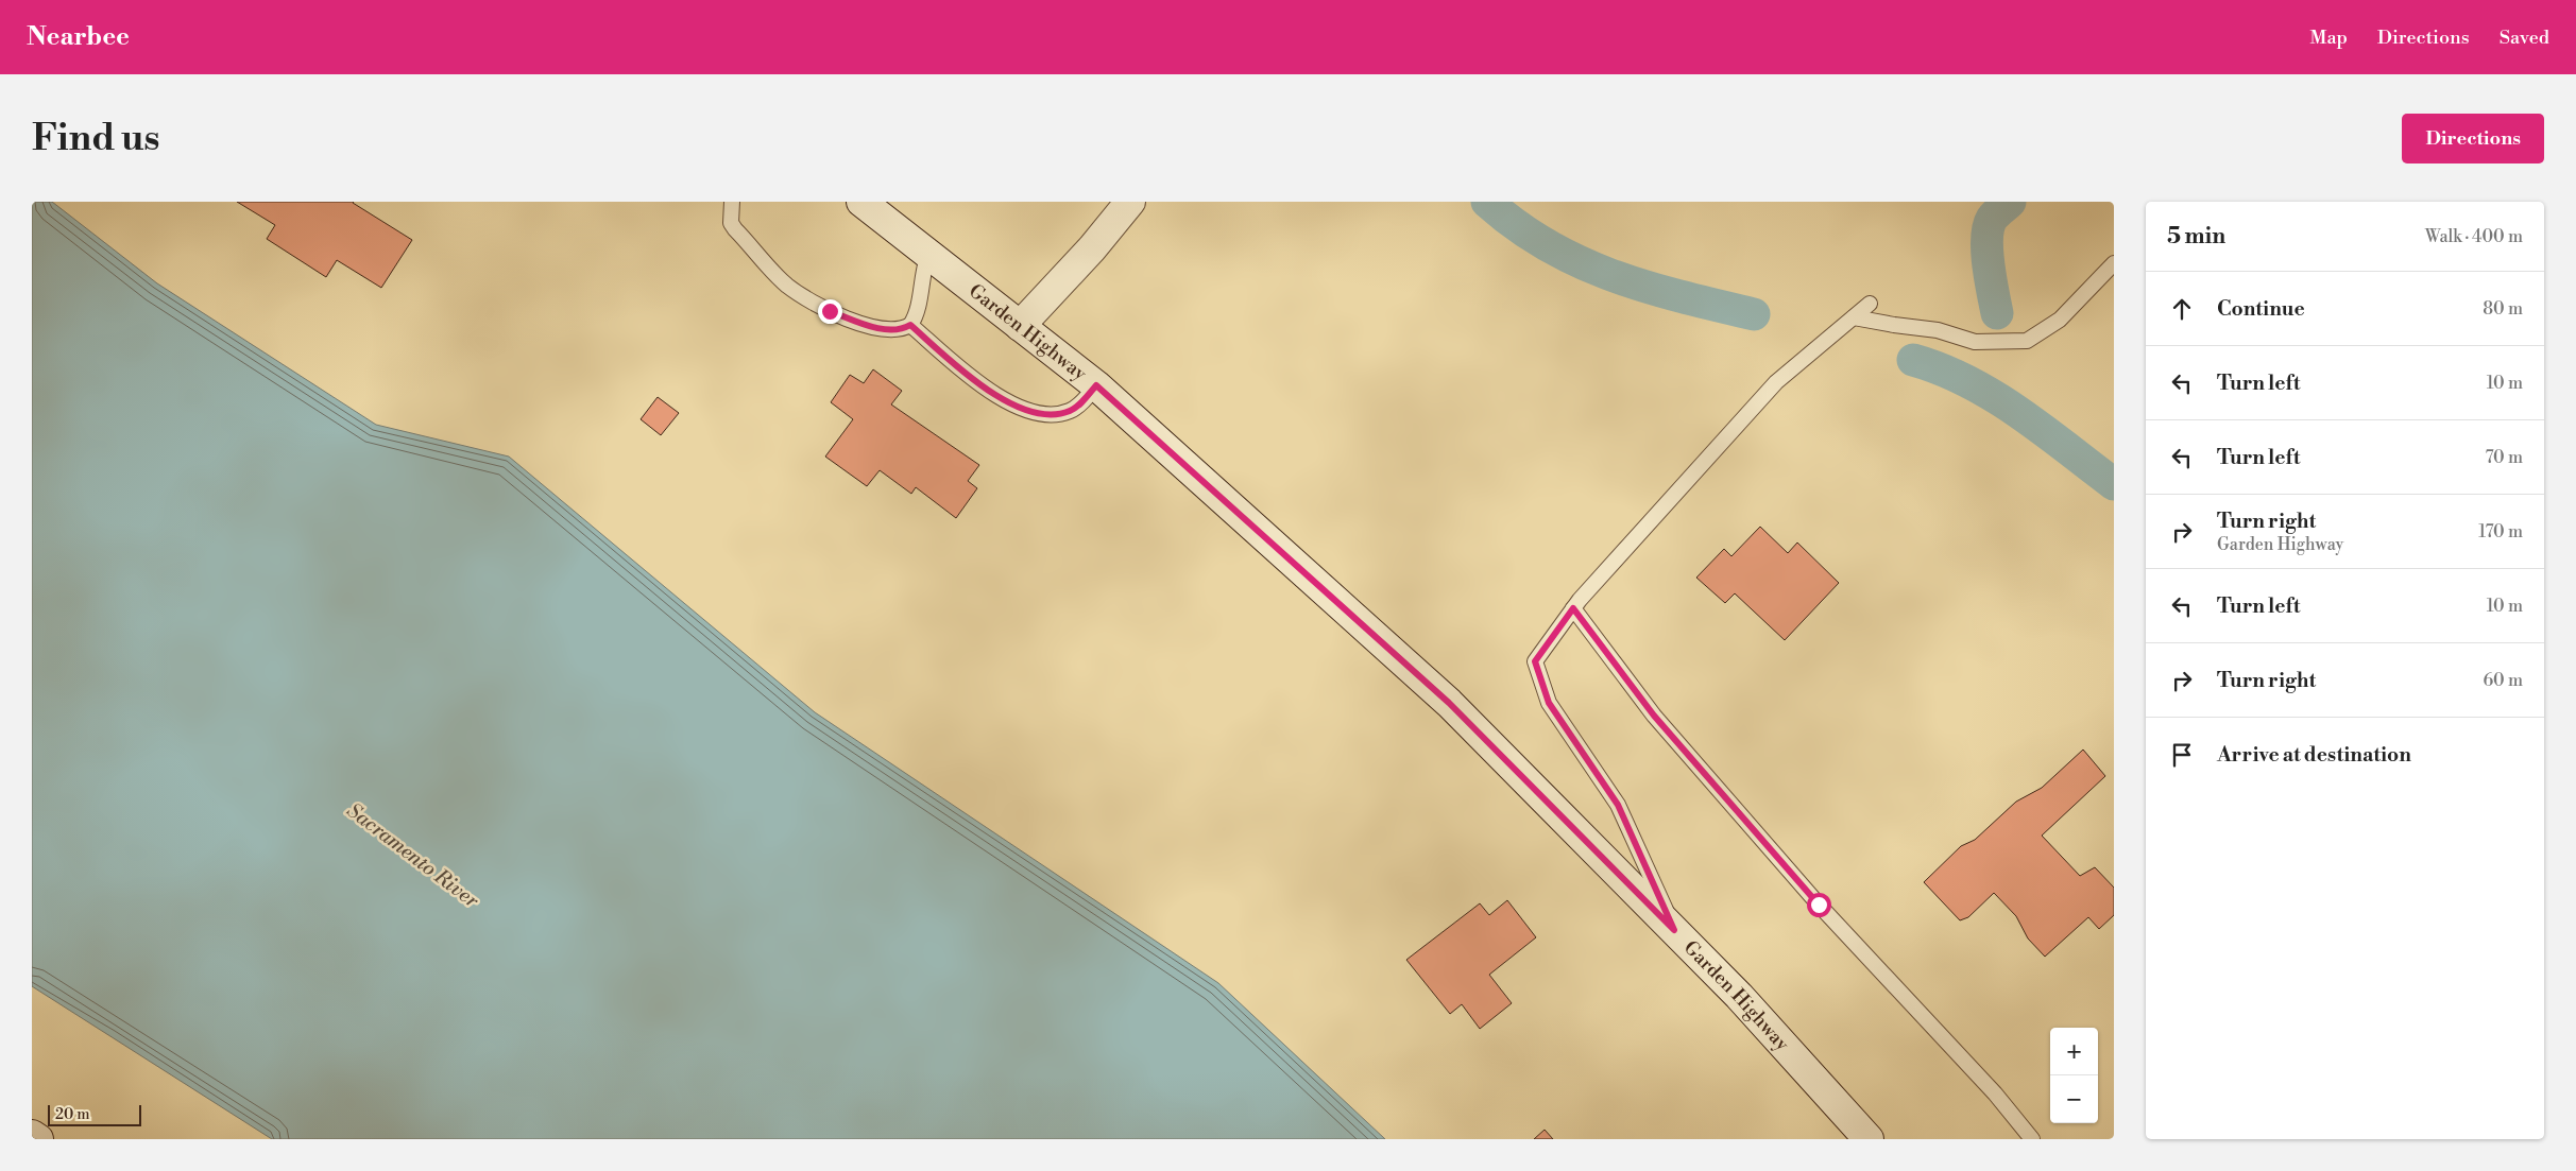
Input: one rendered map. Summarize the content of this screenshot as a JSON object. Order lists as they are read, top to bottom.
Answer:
{
  "streets": {
    "main road": ["Garden Highway"]
  },
  "water": ["Sacramento River"],
  "scale_bar": "20 m",
  "page": {
    "header": "Nearbee",
    "nav": ["Map", "Directions", "Saved"],
    "buttons": "Directions",
    "title": "Find us",
    "heading": ["5 min", "Walk · 400 m"],
    "list": [
      ["Continue", "80 m"],
      ["Turn left", "10 m"],
      ["Turn left", "70 m"],
      ["Turn right", "Garden Highway", "170 m"],
      ["Turn left", "10 m"],
      ["Turn right", "60 m"],
      "Arrive at destination"
    ],
    "map_buttons": ["+", "−"],
    "scale": "20 m"
  }
}
